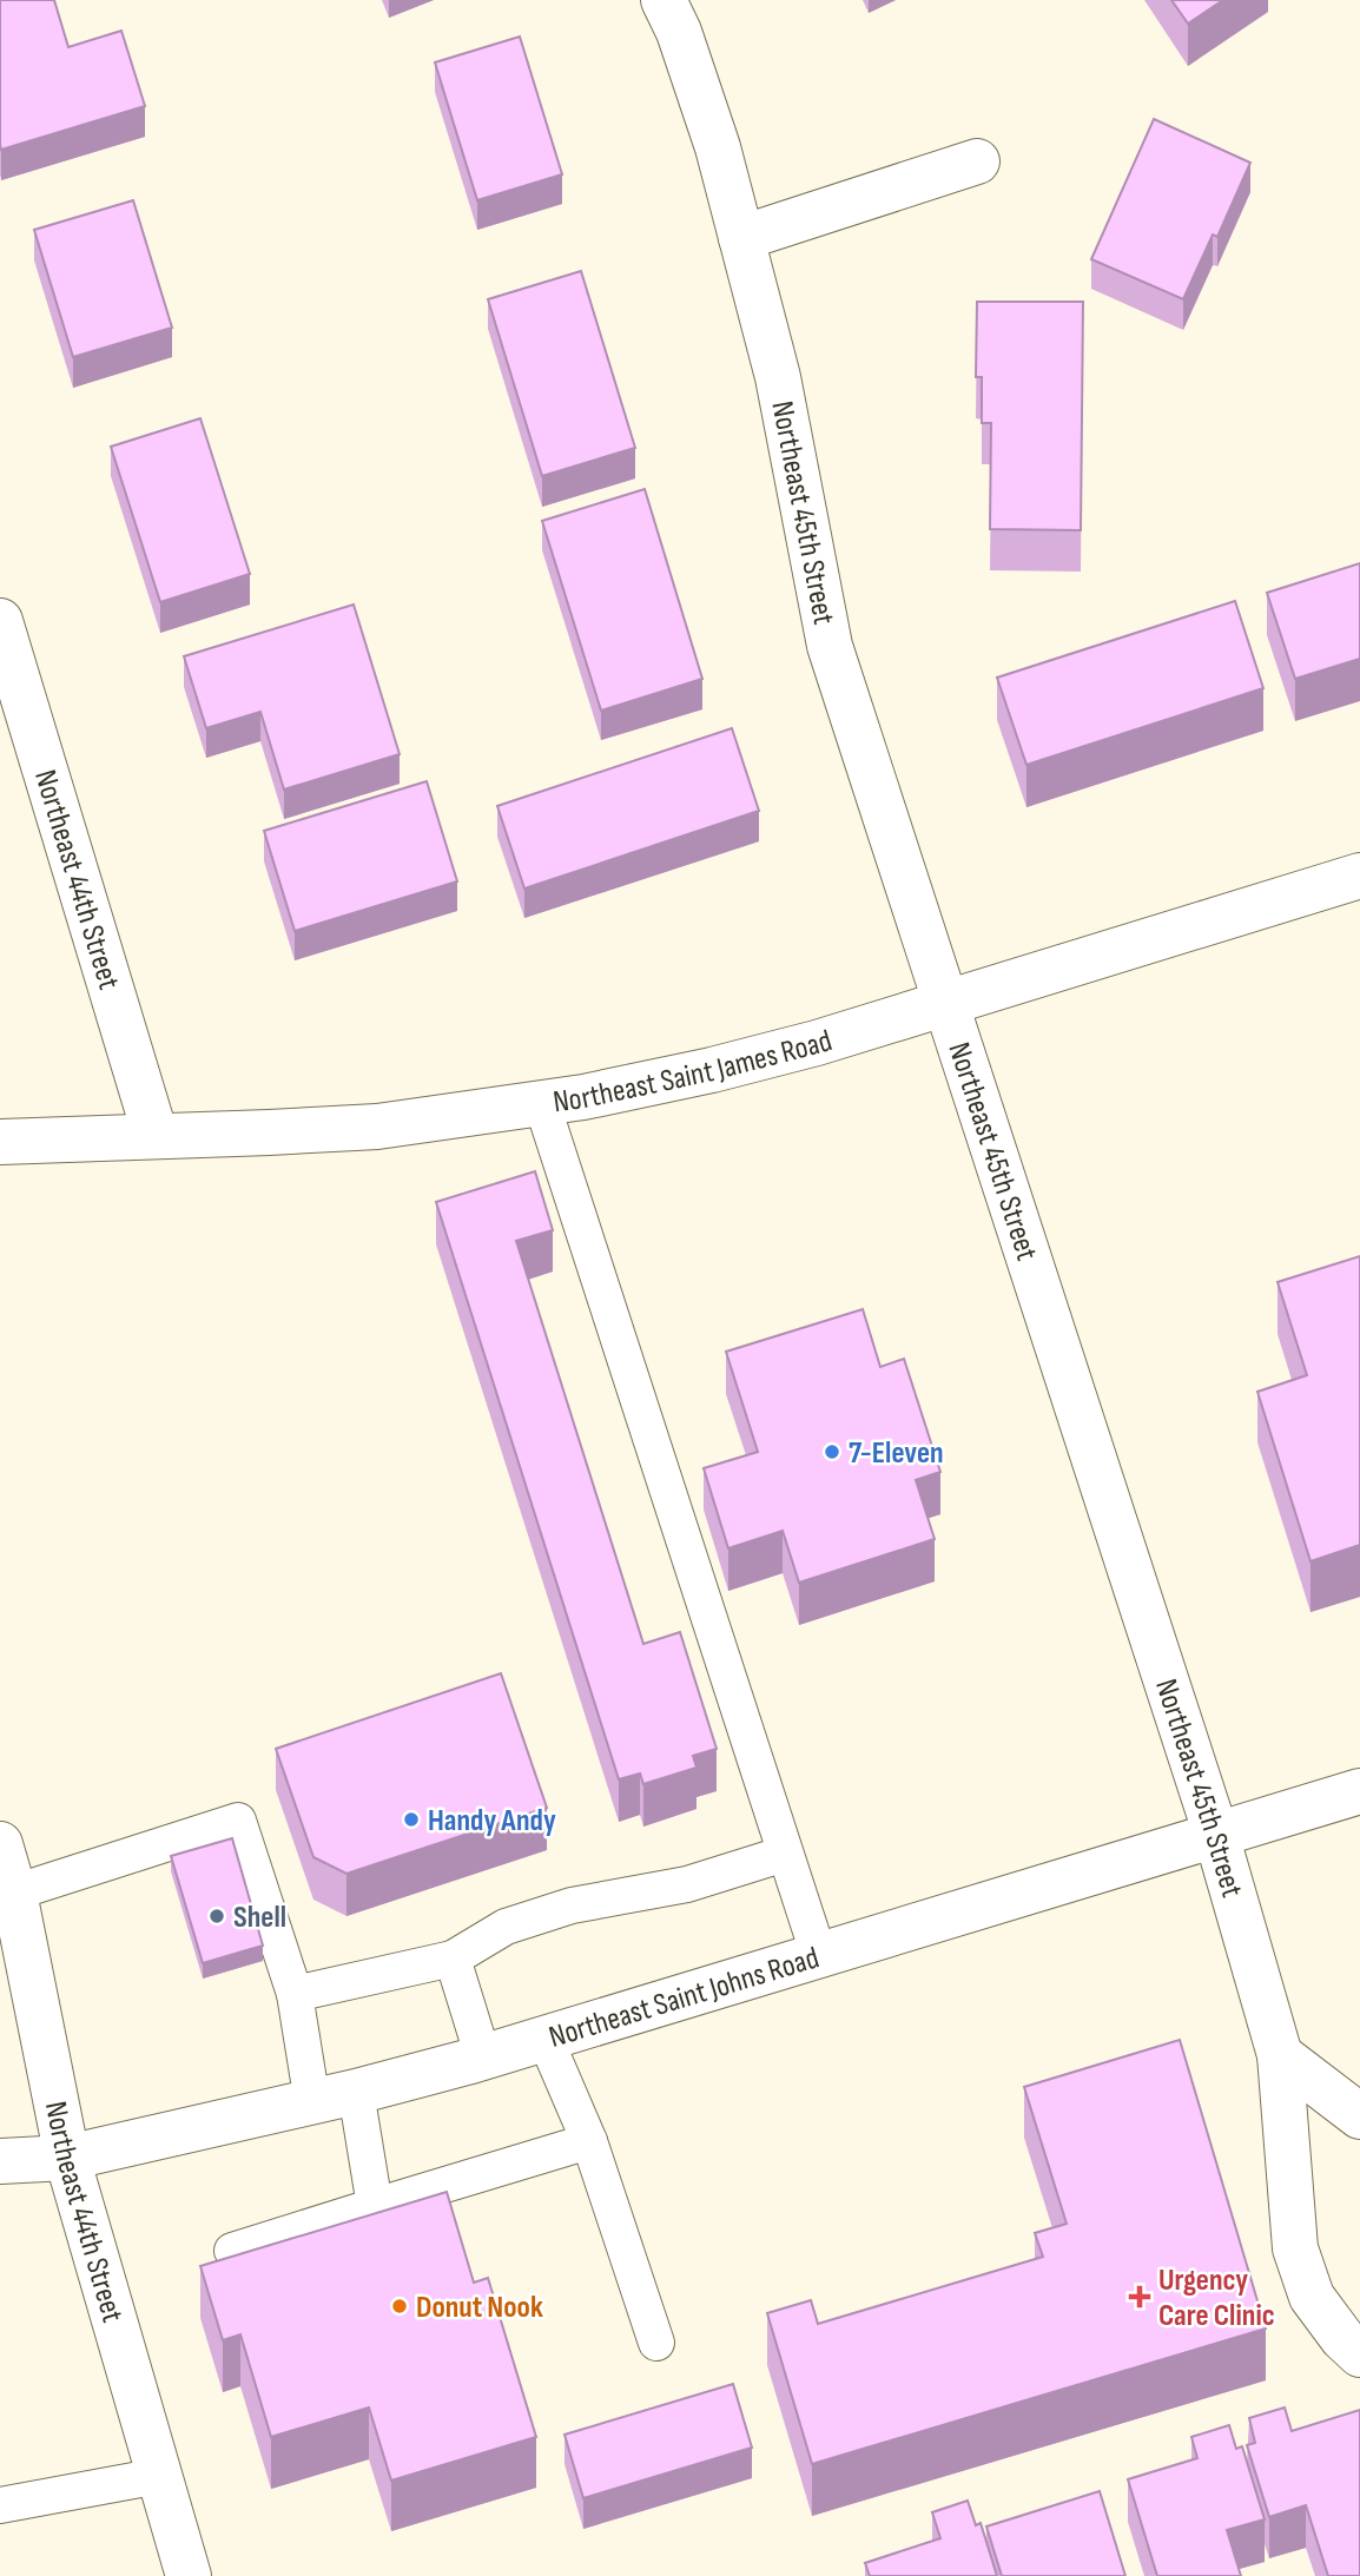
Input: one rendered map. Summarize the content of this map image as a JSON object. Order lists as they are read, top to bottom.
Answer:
{
  "streets": {
    "street": [
      "Northeast 45th Street",
      "Northeast 44th Street",
      "Northeast Saint James Road",
      "Northeast Saint Johns Road"
    ]
  },
  "crossings": [
    ["Northeast 45th Street", "Northeast Saint James Road"],
    ["Northeast 45th Street", "Northeast Saint Johns Road"],
    ["Northeast 44th Street", "Northeast Saint James Road"],
    ["Northeast 44th Street", "Northeast Saint Johns Road"]
  ],
  "places": {
    "other": [
      "7-Eleven",
      "Handy Andy",
      "Shell",
      "Donut Nook"
    ],
    "health": ["Urgency Care Clinic"]
  }
}
